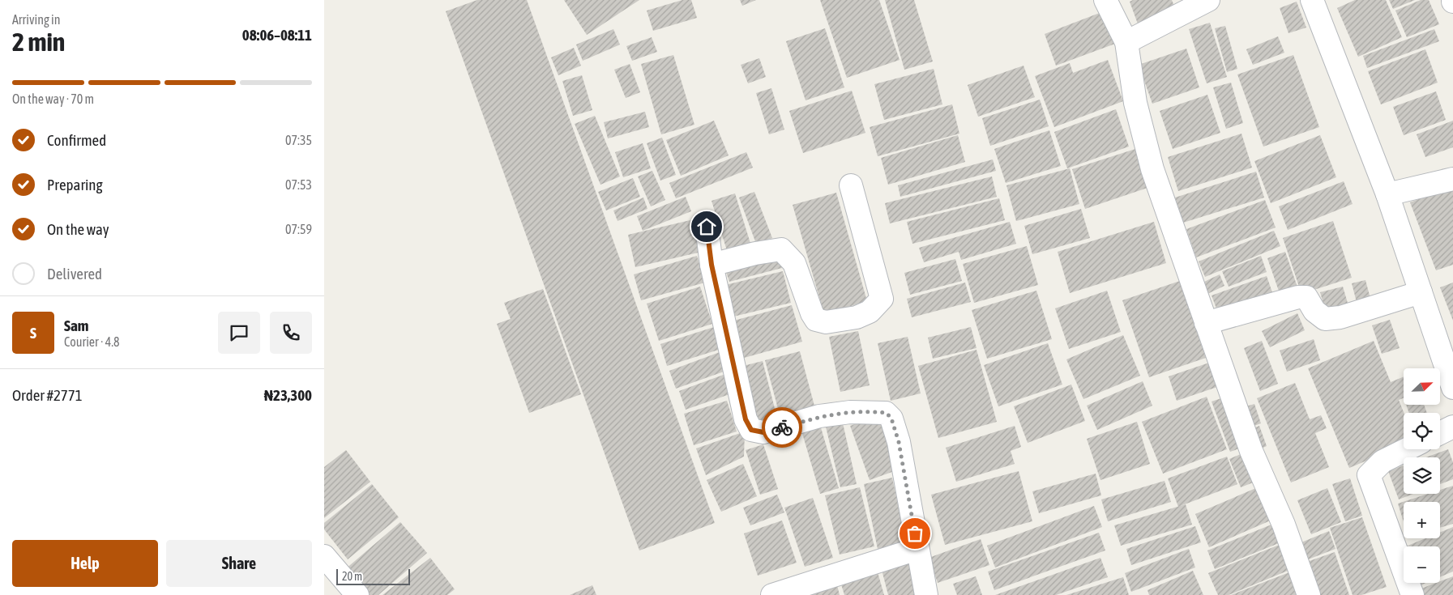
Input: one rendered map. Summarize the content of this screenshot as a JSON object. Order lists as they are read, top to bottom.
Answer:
{
  "scale_bar": "20 m",
  "north": "top right",
  "page": {
    "heading": ["2 min", "Arriving in", "08:06–08:11"],
    "panel": [
      "Sam",
      "Courier · 4.8",
      "Order #2771",
      "₦23,300"
    ],
    "bar": "On the way · 70 m",
    "list": [
      ["Confirmed", "07:35"],
      ["Preparing", "07:53"],
      ["On the way", "07:59"],
      "Delivered"
    ],
    "round": "S",
    "map_buttons": ["+", "−"],
    "buttons": ["Help", "Share"],
    "scale": "20 m"
  }
}
